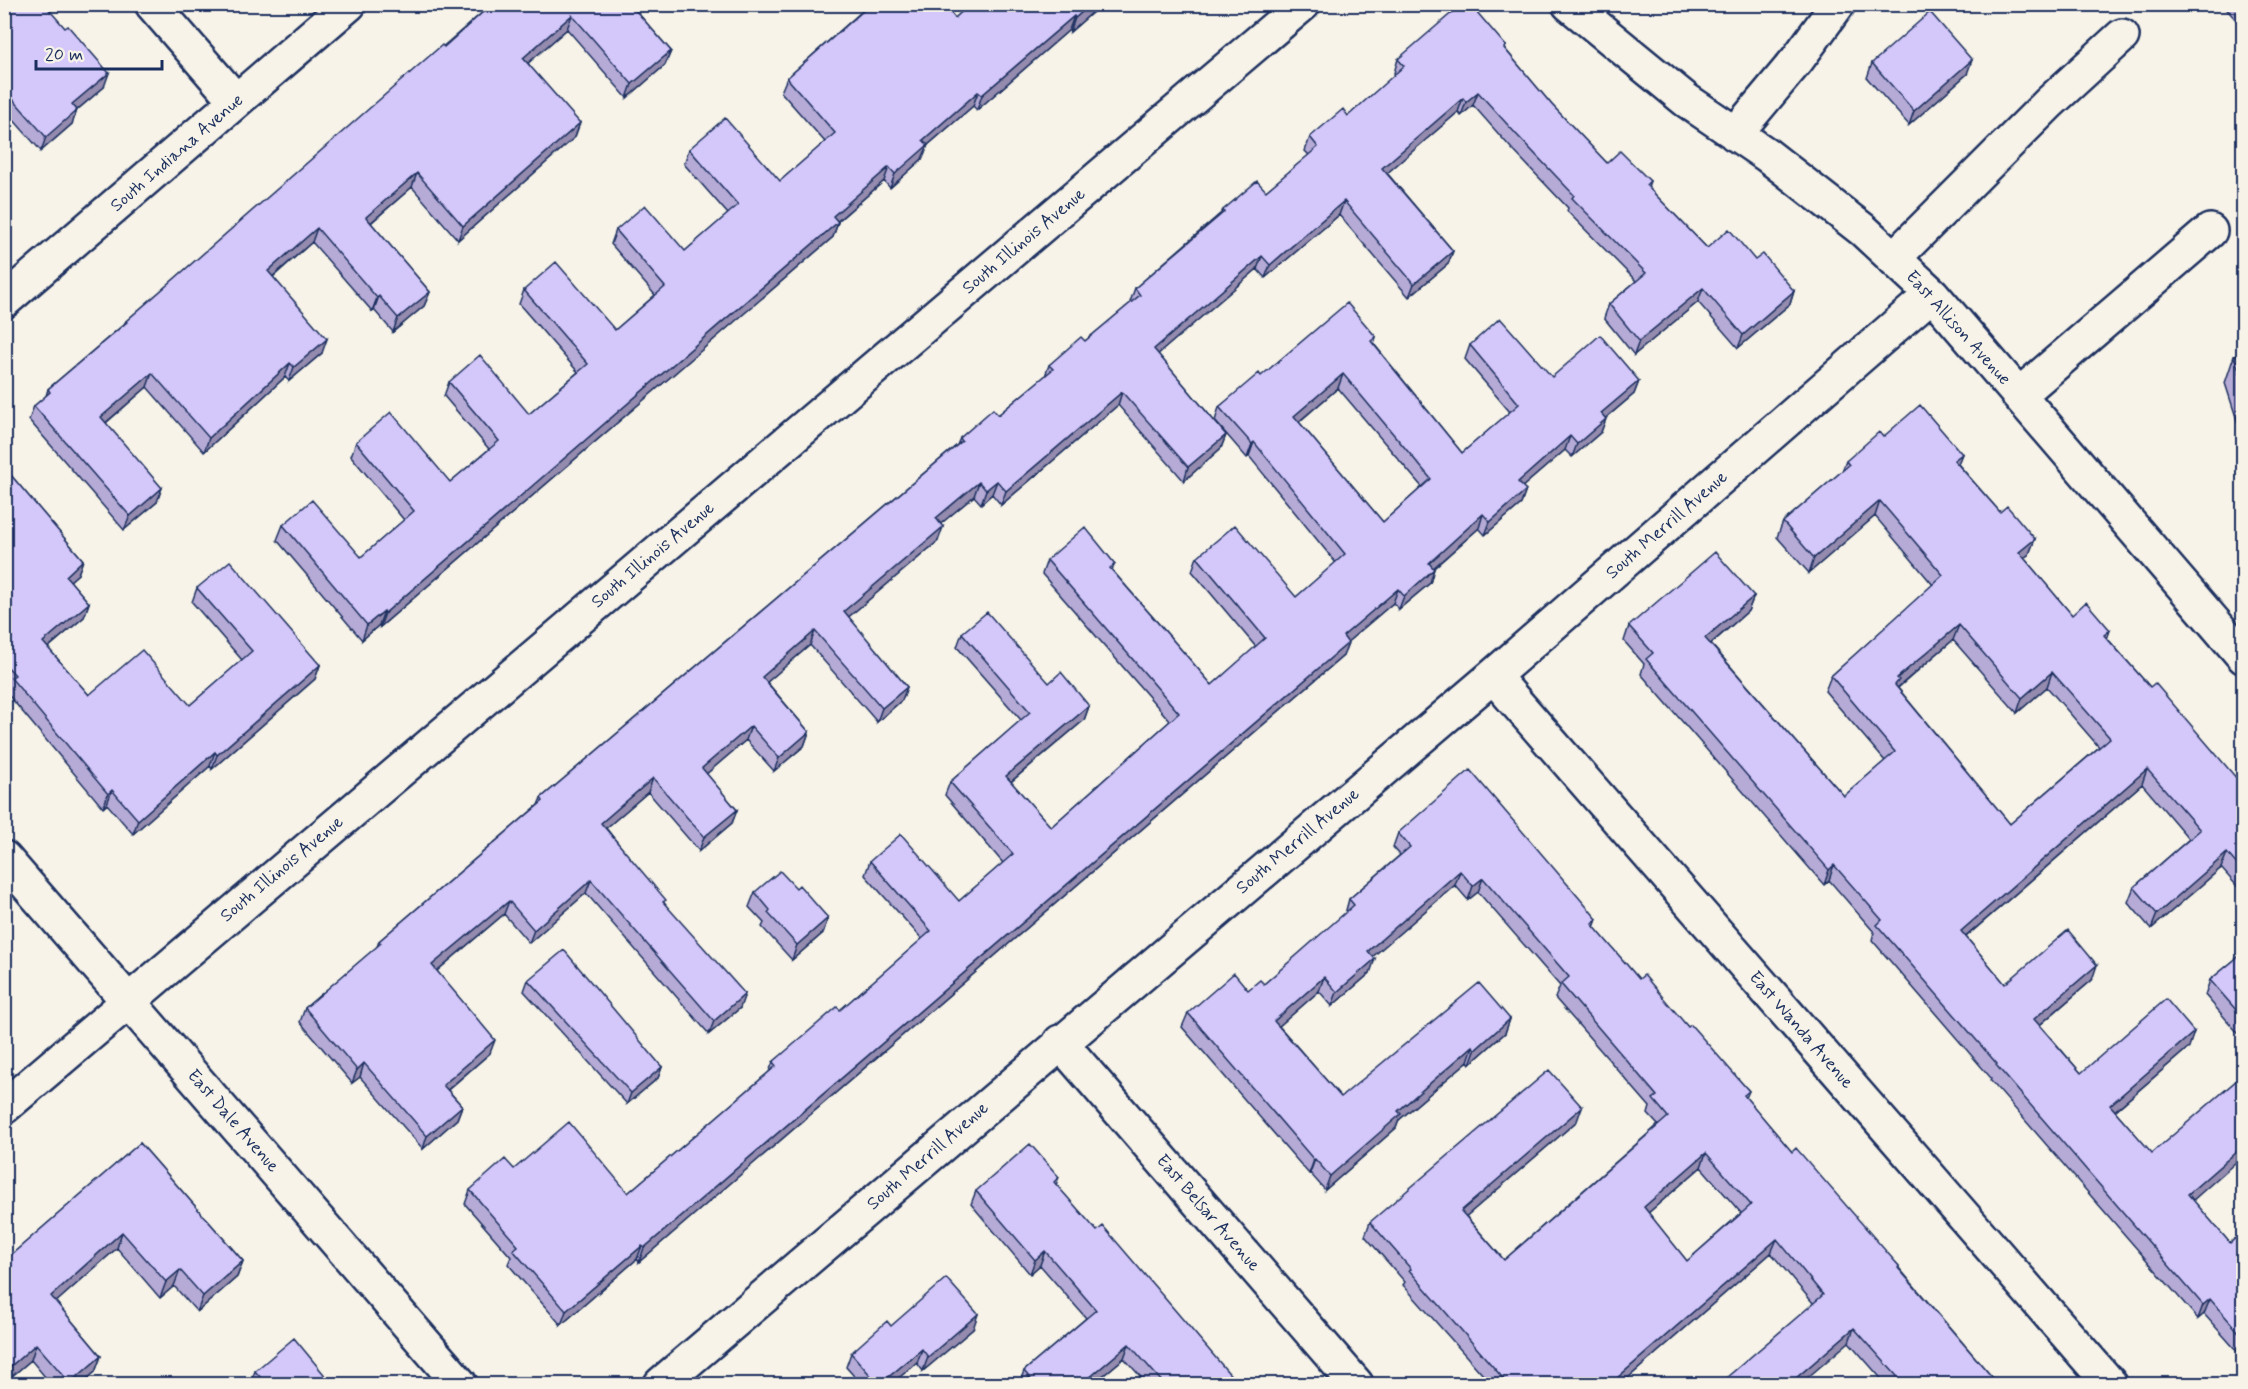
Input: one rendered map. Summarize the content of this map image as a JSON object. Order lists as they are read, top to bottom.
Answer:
{
  "streets": {
    "street": [
      "South Indiana Avenue",
      "South Illinois Avenue",
      "East Allison Avenue",
      "South Merrill Avenue",
      "East Wanda Avenue",
      "East Dale Avenue",
      "East Belsar Avenue"
    ]
  },
  "crossings": [
    ["South Illinois Avenue", "East Dale Avenue"],
    ["East Allison Avenue", "South Merrill Avenue"],
    ["South Merrill Avenue", "East Wanda Avenue"],
    ["South Merrill Avenue", "East Belsar Avenue"]
  ],
  "scale_bar": "20 m"
}
